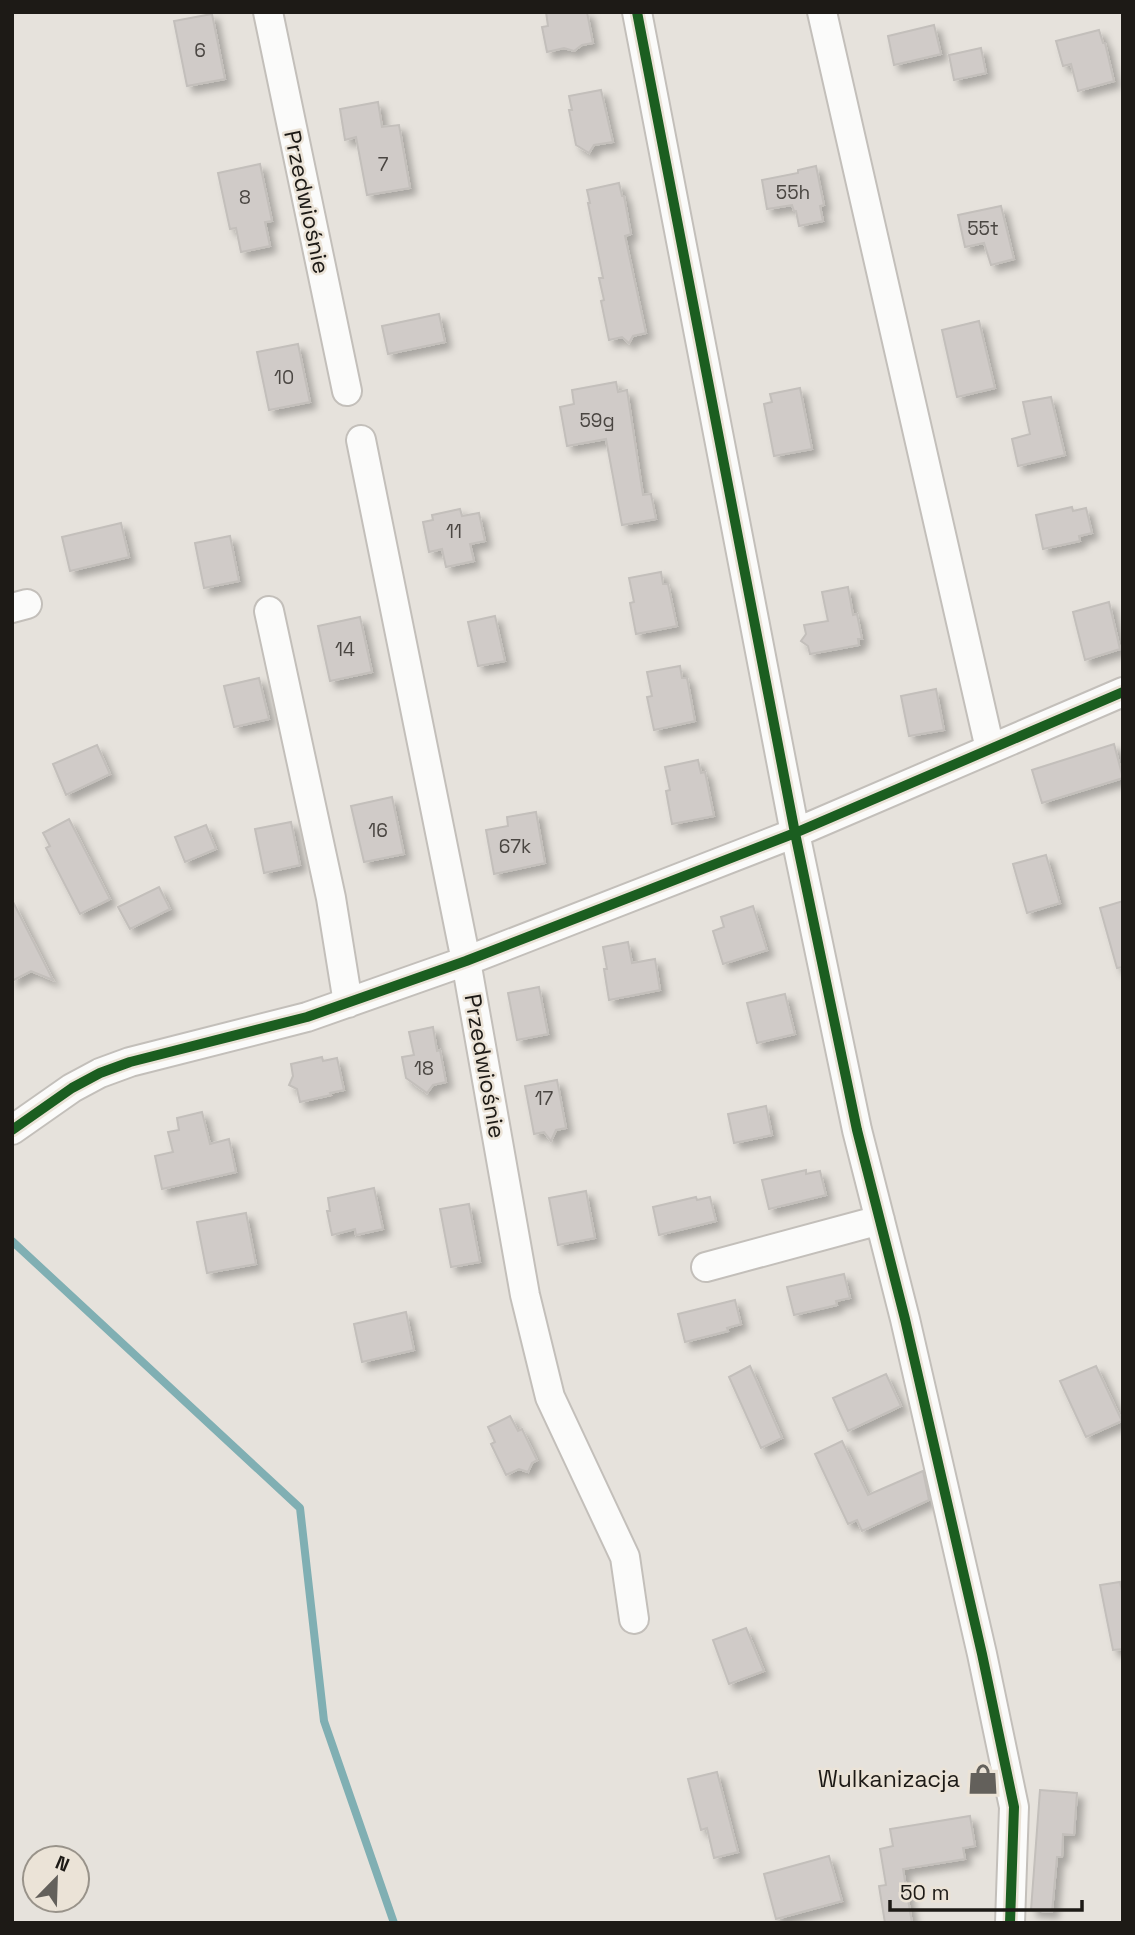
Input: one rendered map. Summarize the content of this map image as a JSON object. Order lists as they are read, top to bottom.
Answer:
{
  "streets": {
    "street": ["Przedwiośnie"]
  },
  "places": {
    "shop": ["Wulkanizacja"]
  },
  "house_numbers": [
    "6",
    "7",
    "55h",
    "8",
    "55t",
    "10",
    "59g",
    "11",
    "14",
    "16",
    "67k",
    "18",
    "17"
  ],
  "scale_bar": "50 m",
  "north": "top right"
}
